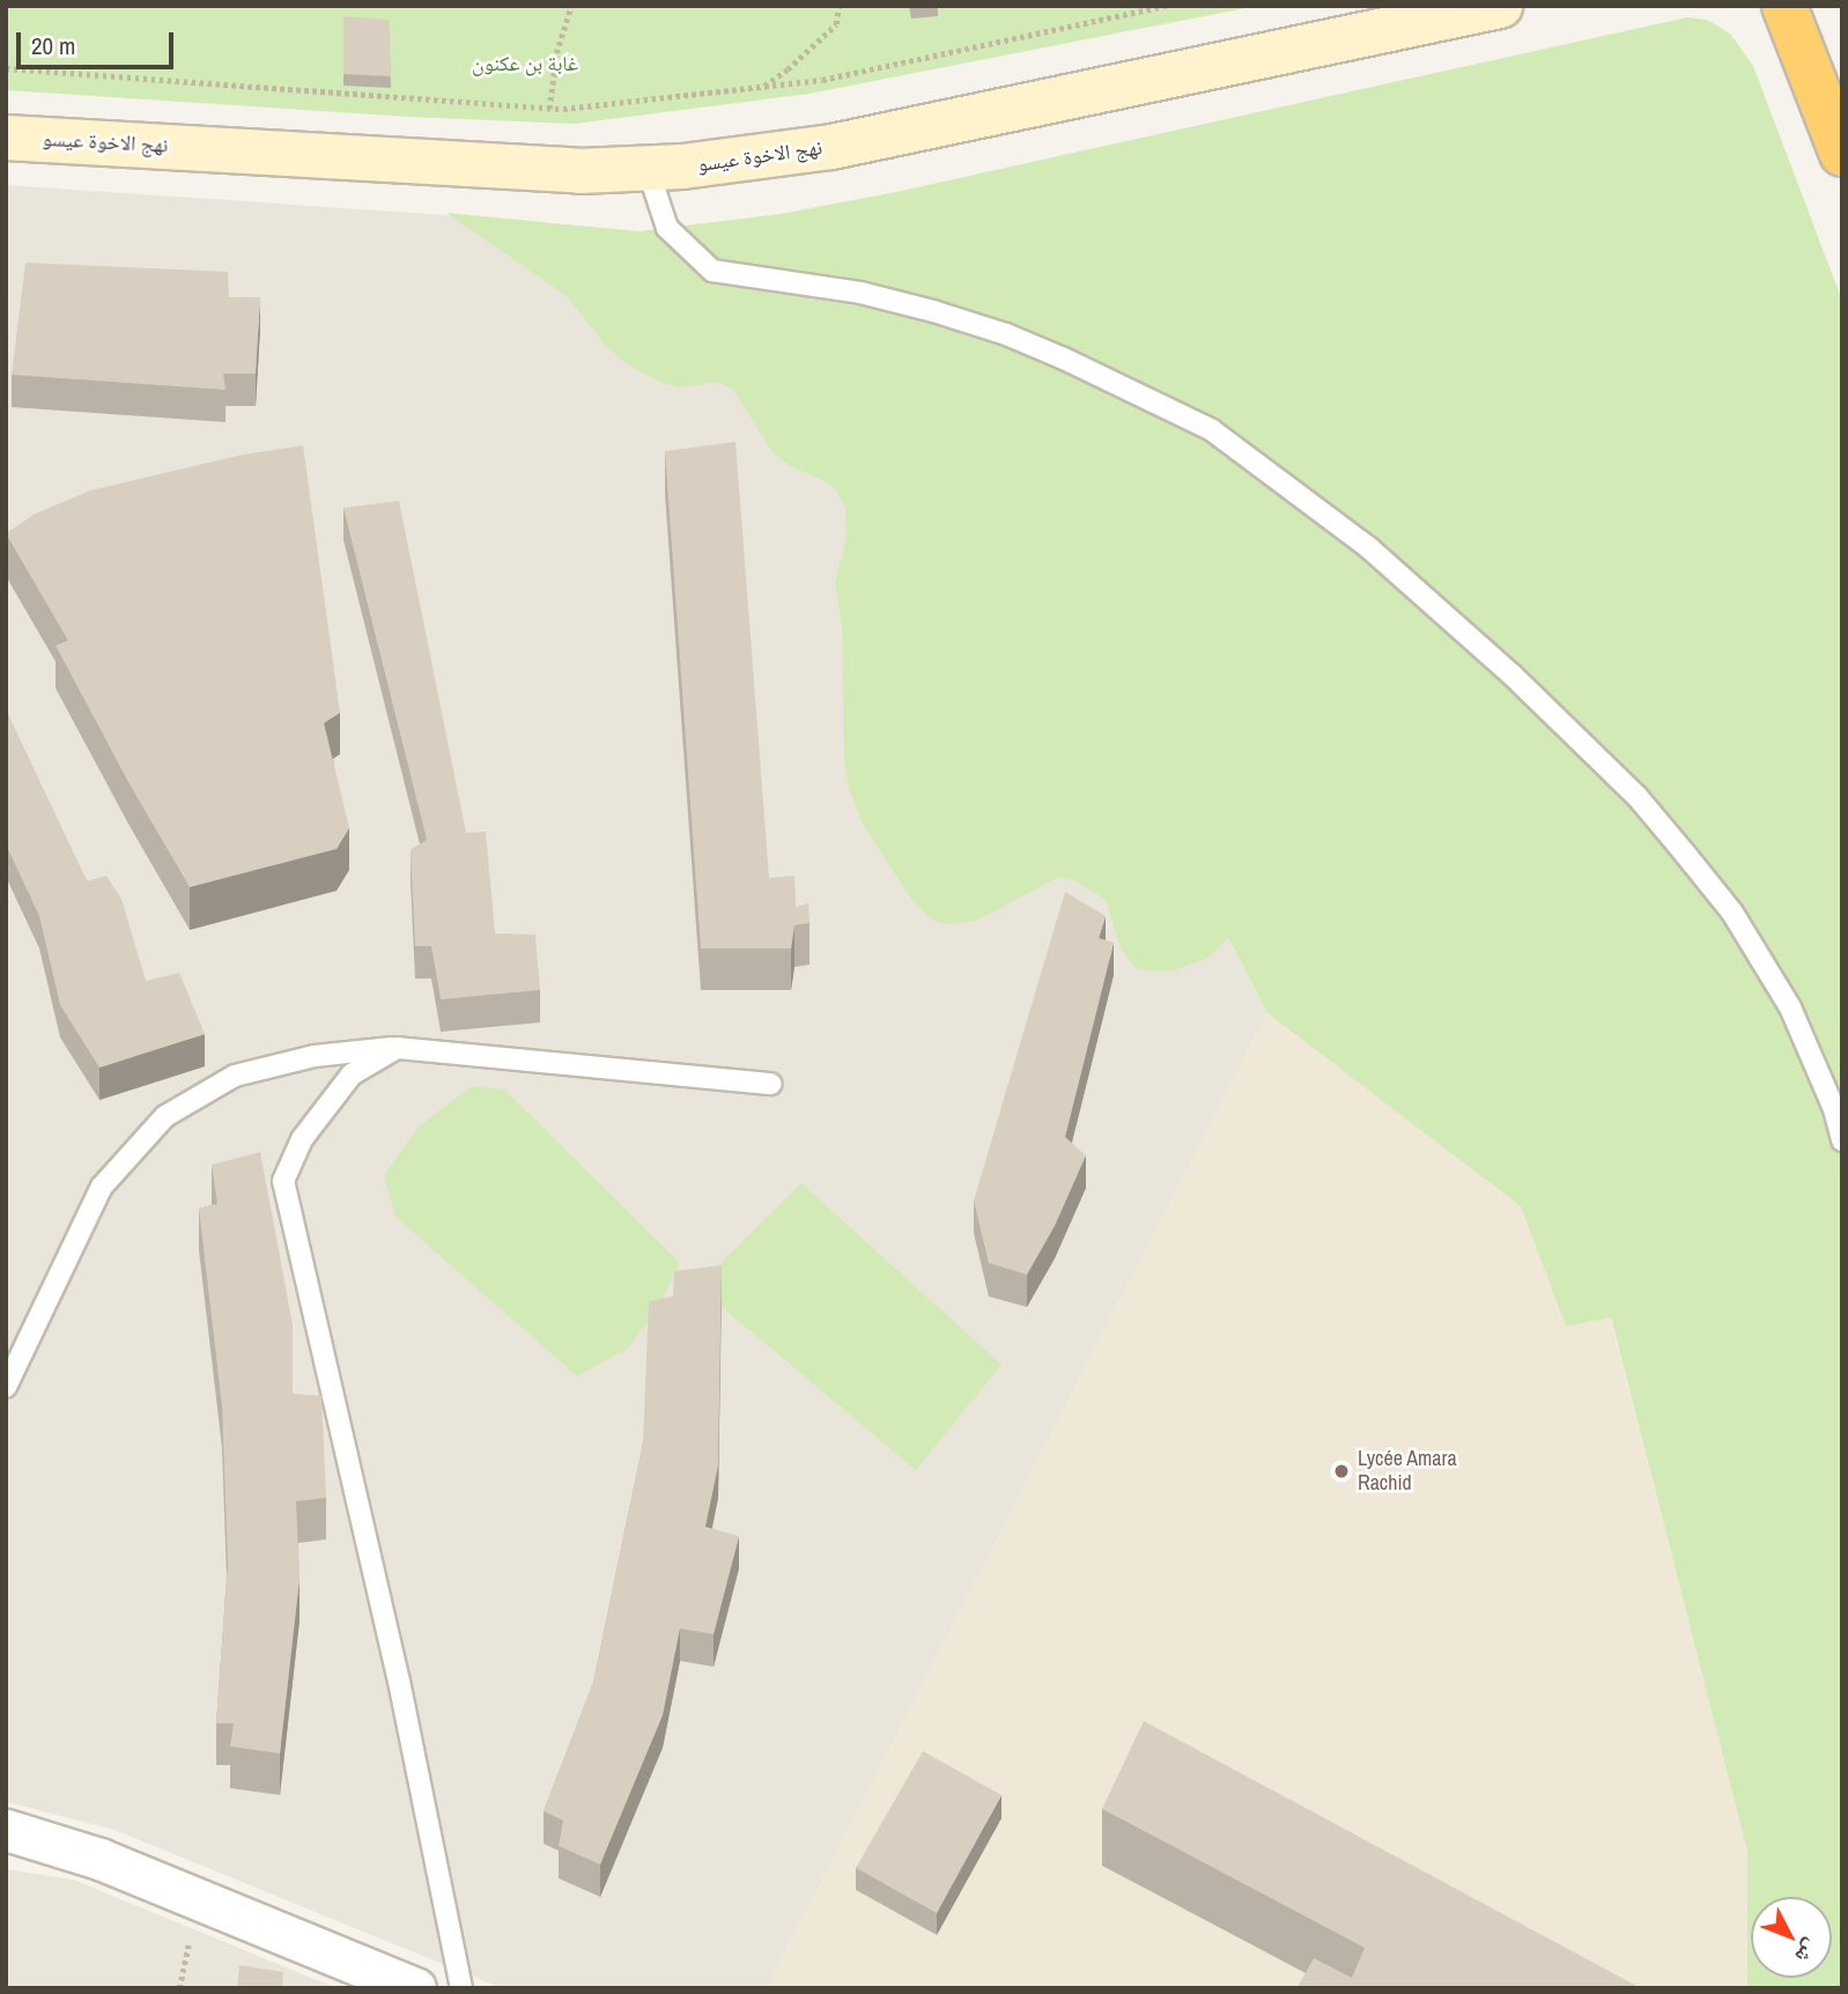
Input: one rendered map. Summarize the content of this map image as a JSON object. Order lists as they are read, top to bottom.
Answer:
{
  "streets": {
    "street": ["نهج الاخوة عيسو"]
  },
  "parks": ["غابة بن عكنون"],
  "places": ["Lycée Amara Rachid"],
  "scale_bar": "20 m",
  "north": "bottom right"
}
